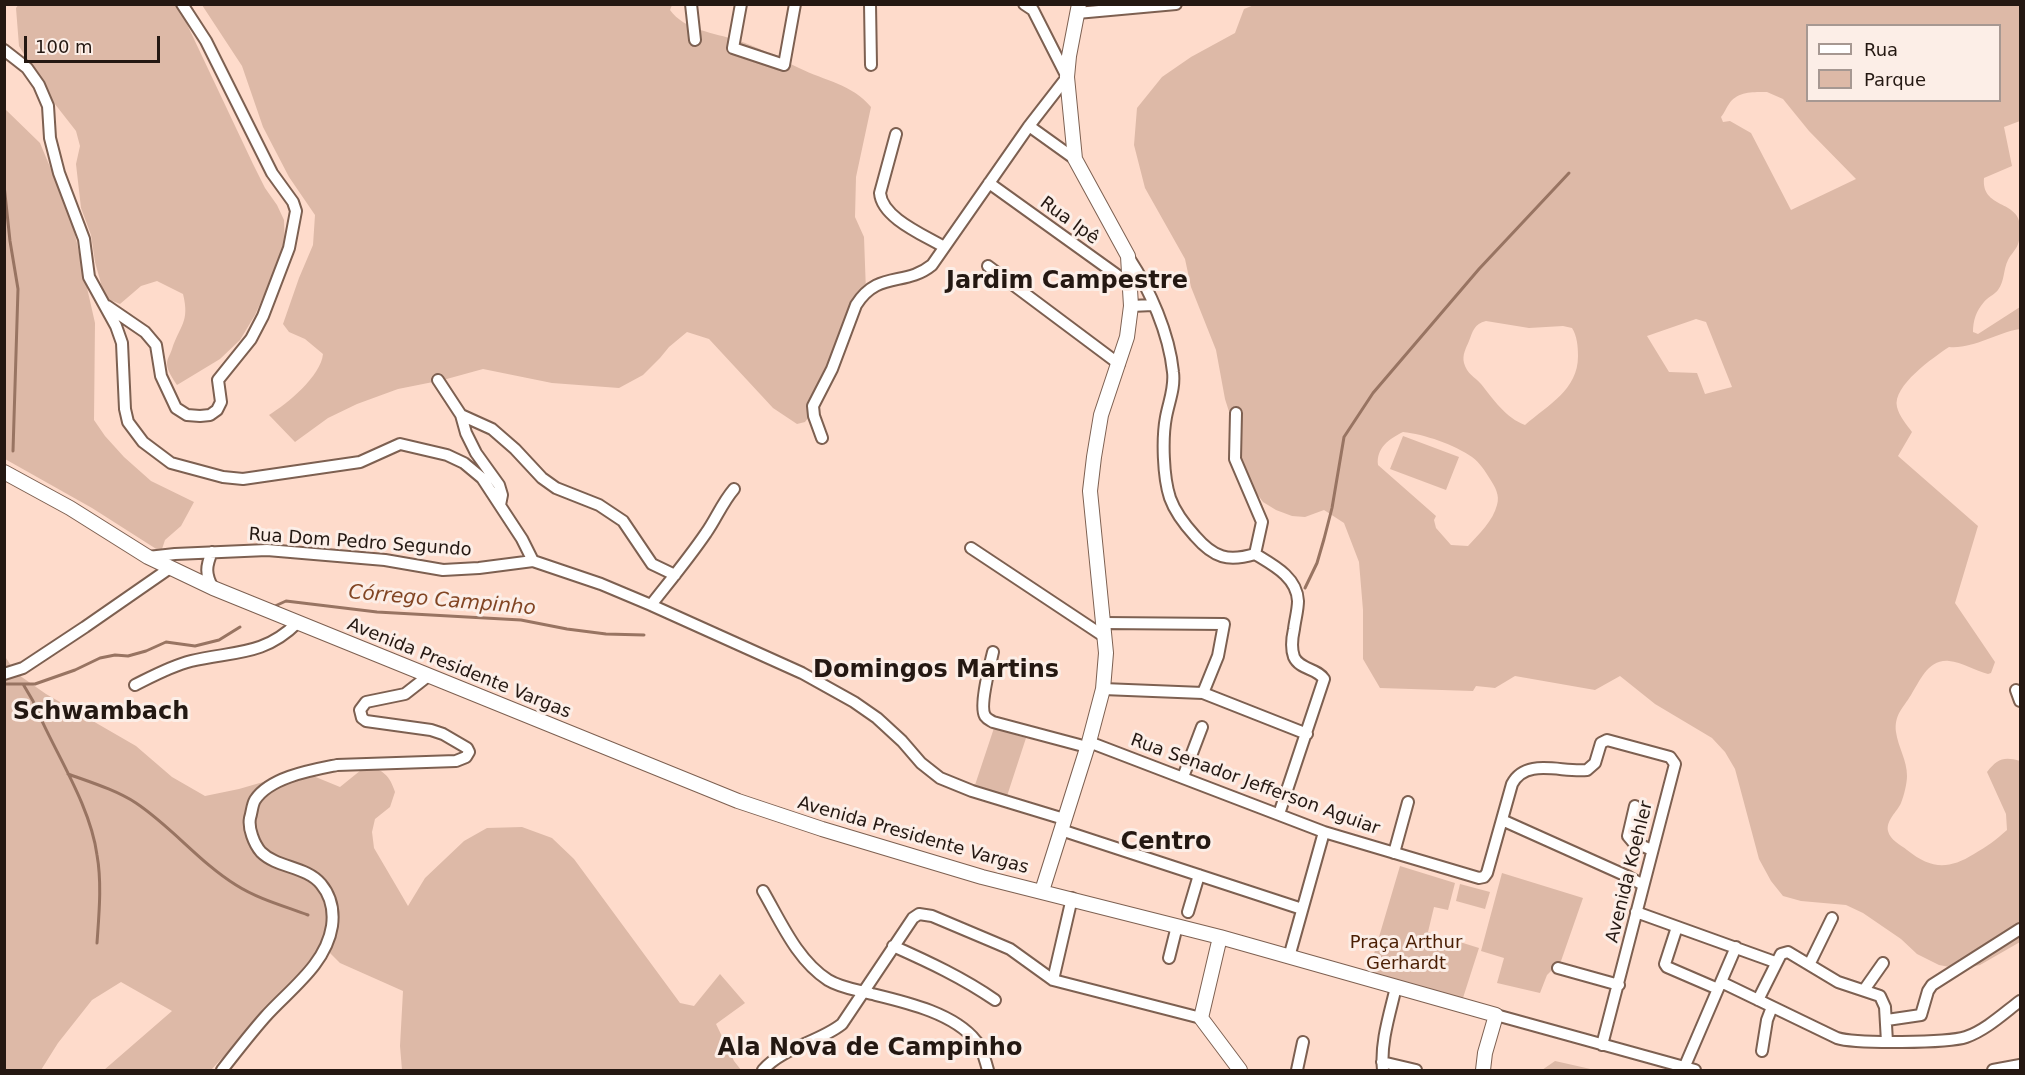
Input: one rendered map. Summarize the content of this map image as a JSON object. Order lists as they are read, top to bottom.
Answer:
{
  "streets": {
    "main road": ["Avenida Presidente Vargas"],
    "street": [
      "Rua Ipê",
      "Rua Dom Pedro Segundo",
      "Rua Senador Jefferson Aguiar",
      "Avenida Koehler"
    ]
  },
  "crossings": [
    ["Rua Dom Pedro Segundo", "Avenida Presidente Vargas"],
    ["Avenida Presidente Vargas", "Avenida Koehler"],
    ["Rua Senador Jefferson Aguiar", "Avenida Koehler"]
  ],
  "districts": [
    "Jardim Campestre",
    "Domingos Martins",
    "Schwambach",
    "Centro",
    "Ala Nova de Campinho"
  ],
  "water": ["Córrego Campinho"],
  "parks": ["Praça Arthur Gerhardt"],
  "legend": ["Rua", "Parque"],
  "scale_bar": "100 m"
}
